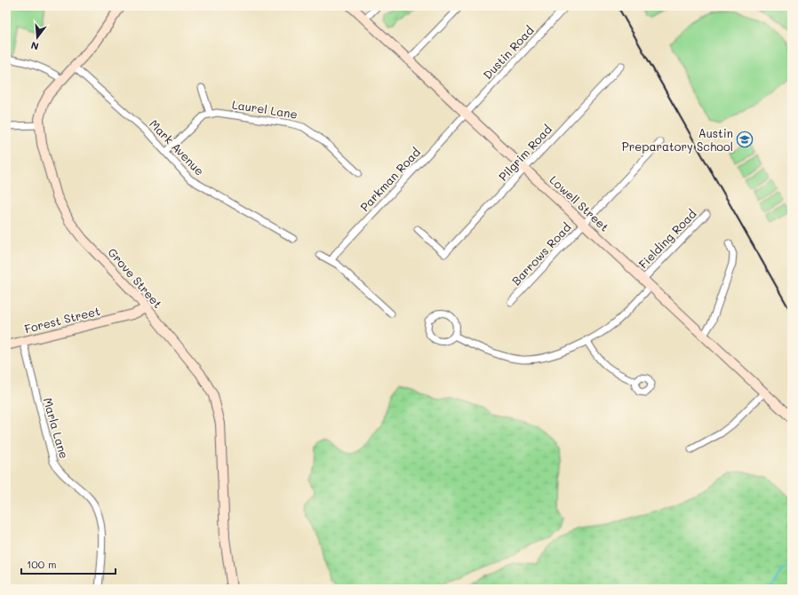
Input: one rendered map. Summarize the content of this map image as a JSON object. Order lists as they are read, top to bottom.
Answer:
{
  "streets": {
    "main road": ["Lowell Street", "Grove Street", "Forest Street"],
    "street": [
      "Dustin Road",
      "Laurel Lane",
      "Mark Avenue",
      "Pilgrim Road",
      "Parkman Road",
      "Fielding Road",
      "Barrows Road",
      "Marla Lane"
    ]
  },
  "crossings": [
    ["Dustin Road", "Parkman Road"],
    ["Dustin Road", "Lowell Street"],
    ["Mark Avenue", "Grove Street"],
    ["Pilgrim Road", "Lowell Street"],
    ["Parkman Road", "Lowell Street"],
    ["Lowell Street", "Fielding Road"],
    ["Lowell Street", "Barrows Road"],
    ["Grove Street", "Forest Street"],
    ["Forest Street", "Marla Lane"]
  ],
  "places": {
    "school or university": ["Austin Preparatory School"]
  },
  "scale_bar": "100 m",
  "north": "bottom"
}
